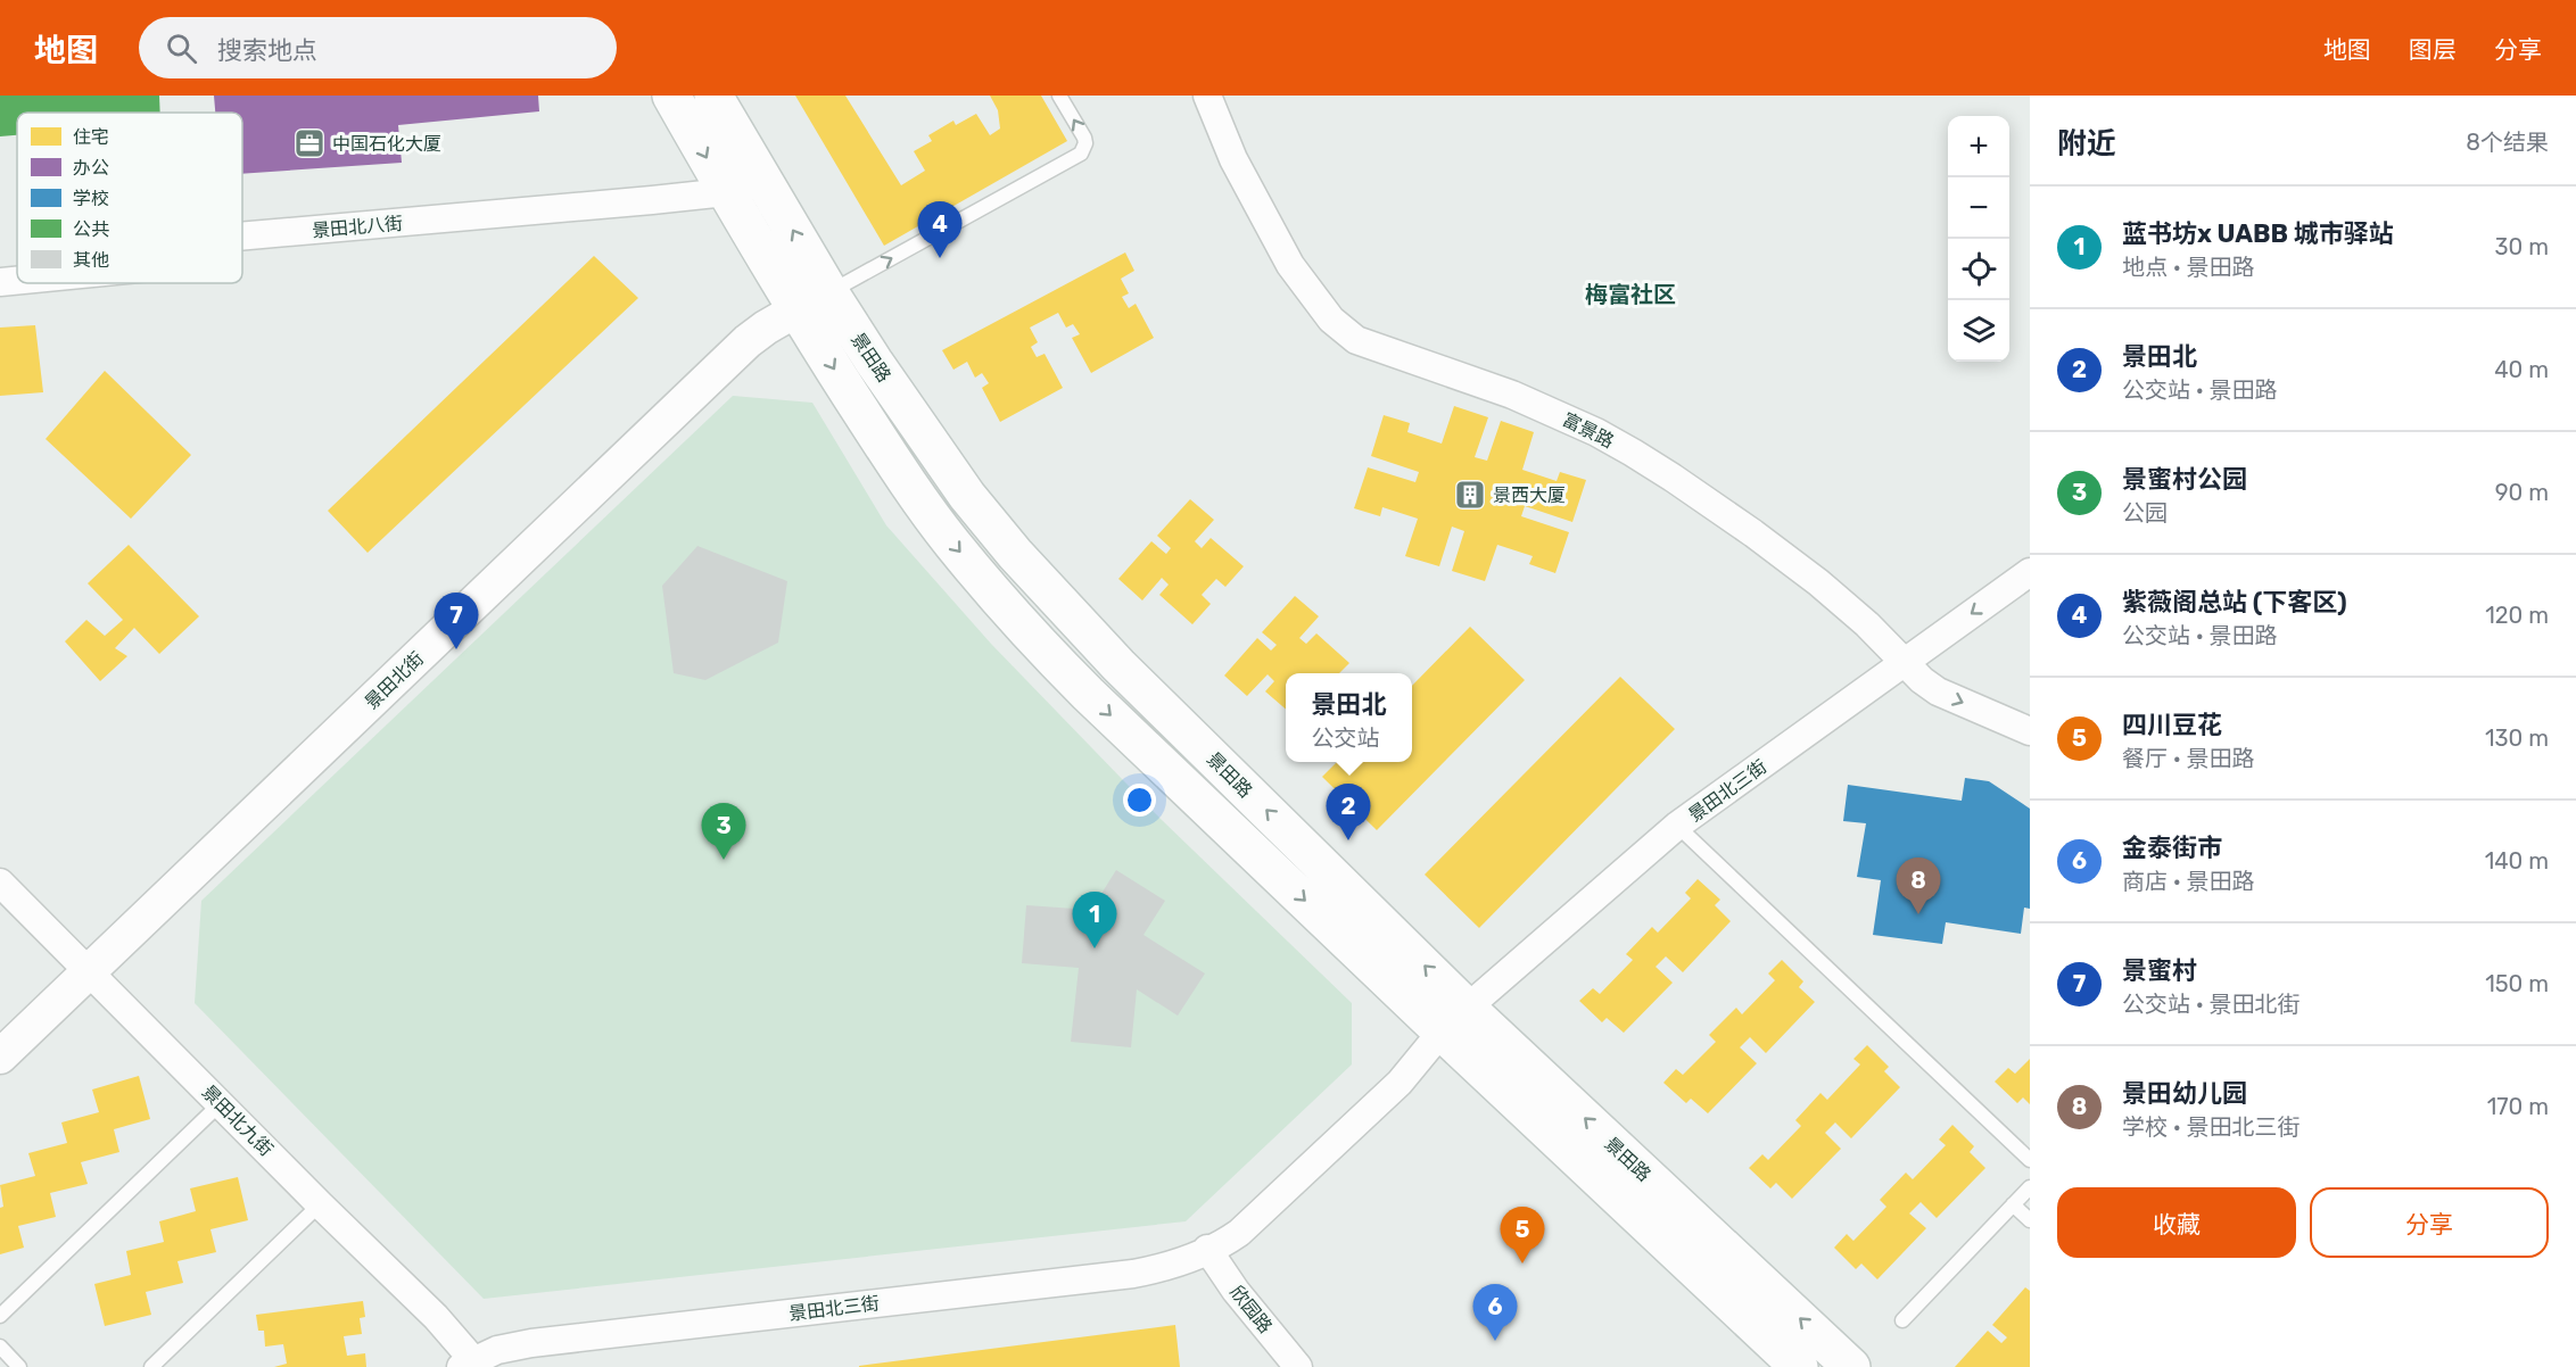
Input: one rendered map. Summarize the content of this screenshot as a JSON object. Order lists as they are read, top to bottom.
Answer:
{
  "streets": {
    "main road": ["景田路"],
    "street": [
      "景田北八街",
      "富景路",
      "景田北街",
      "景田北三街",
      "景田北九街",
      "欣园路"
    ]
  },
  "crossings": [
    ["景田北八街", "景田路"],
    ["景田路", "景田北街"],
    ["景田路", "景田北三街"],
    ["富景路", "景田北三街"],
    ["景田北街", "景田北九街"],
    ["景田北三街", "景田北九街"],
    ["景田北三街", "欣园路"]
  ],
  "districts": ["梅富社区"],
  "places": {
    "office": ["中国石化大厦"],
    "building": ["景西大厦"]
  },
  "legend": [
    "住宅",
    "办公",
    "学校",
    "公共",
    "其他"
  ],
  "page": {
    "header": "地图",
    "search": "搜索地点",
    "nav": ["地图", "图层", "分享"],
    "heading": ["附近", "8个结果"],
    "map_buttons": ["+", "−"],
    "list": [
      {
        "mark": "1",
        "name": "蓝书坊x UABB 城市驿站",
        "note": "地点 · 景田路",
        "value": "30 m"
      },
      {
        "mark": "2",
        "name": "景田北",
        "note": "公交站 · 景田路",
        "value": "40 m"
      },
      {
        "mark": "3",
        "name": "景蜜村公园",
        "note": "公园",
        "value": "90 m"
      },
      {
        "mark": "4",
        "name": "紫薇阁总站 (下客区)",
        "note": "公交站 · 景田路",
        "value": "120 m"
      },
      {
        "mark": "5",
        "name": "四川豆花",
        "note": "餐厅 · 景田路",
        "value": "130 m"
      },
      {
        "mark": "6",
        "name": "金泰街市",
        "note": "商店 · 景田路",
        "value": "140 m"
      },
      {
        "mark": "7",
        "name": "景蜜村",
        "note": "公交站 · 景田北街",
        "value": "150 m"
      },
      {
        "mark": "8",
        "name": "景田幼儿园",
        "note": "学校 · 景田北三街",
        "value": "170 m"
      }
    ],
    "pins": [
      "4",
      "7",
      "2",
      "3",
      "8",
      "1",
      "5",
      "6"
    ],
    "popup": ["景田北", "公交站"],
    "buttons": ["收藏", "分享"]
  }
}
